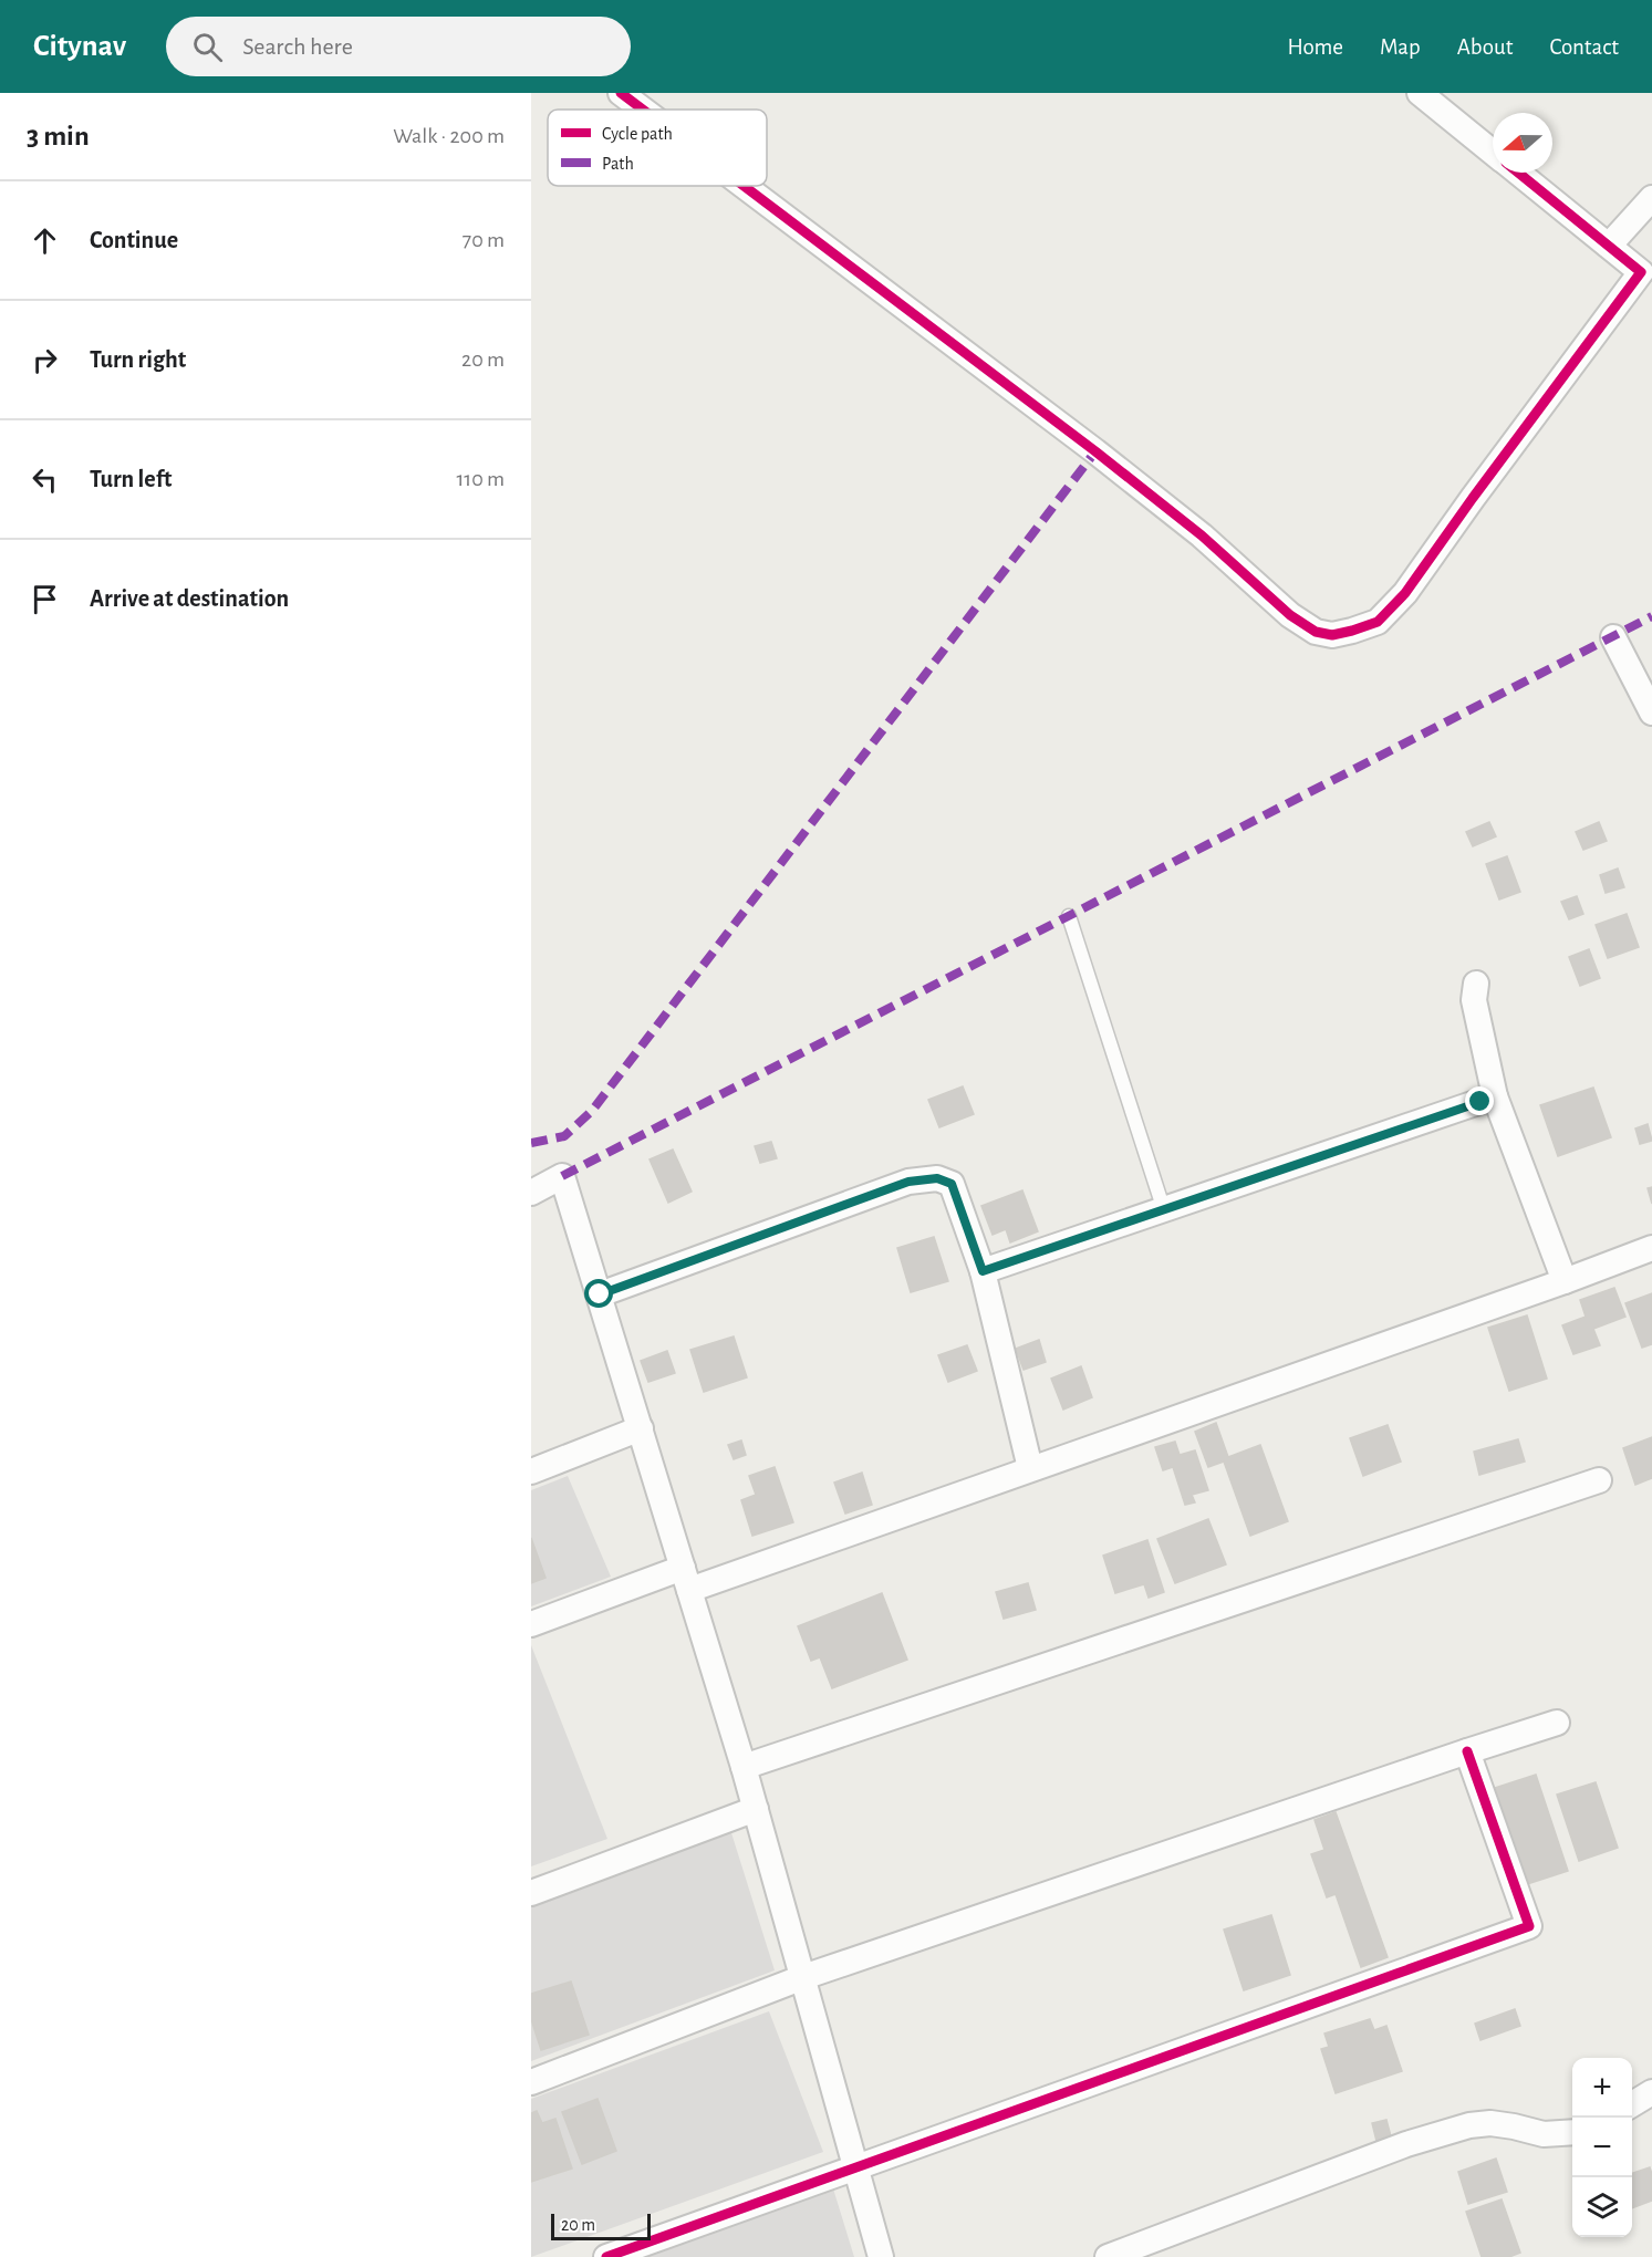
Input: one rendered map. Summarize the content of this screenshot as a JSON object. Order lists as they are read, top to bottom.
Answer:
{
  "legend": ["Cycle path", "Path"],
  "scale_bar": "20 m",
  "north": "left",
  "page": {
    "header": "Citynav",
    "search": "Search here",
    "nav": [
      "Home",
      "Map",
      "About",
      "Contact"
    ],
    "heading": ["3 min", "Walk · 200 m"],
    "list": [
      ["Continue", "70 m"],
      ["Turn right", "20 m"],
      ["Turn left", "110 m"],
      "Arrive at destination"
    ],
    "map_buttons": ["+", "−"],
    "scale": "20 m"
  }
}
